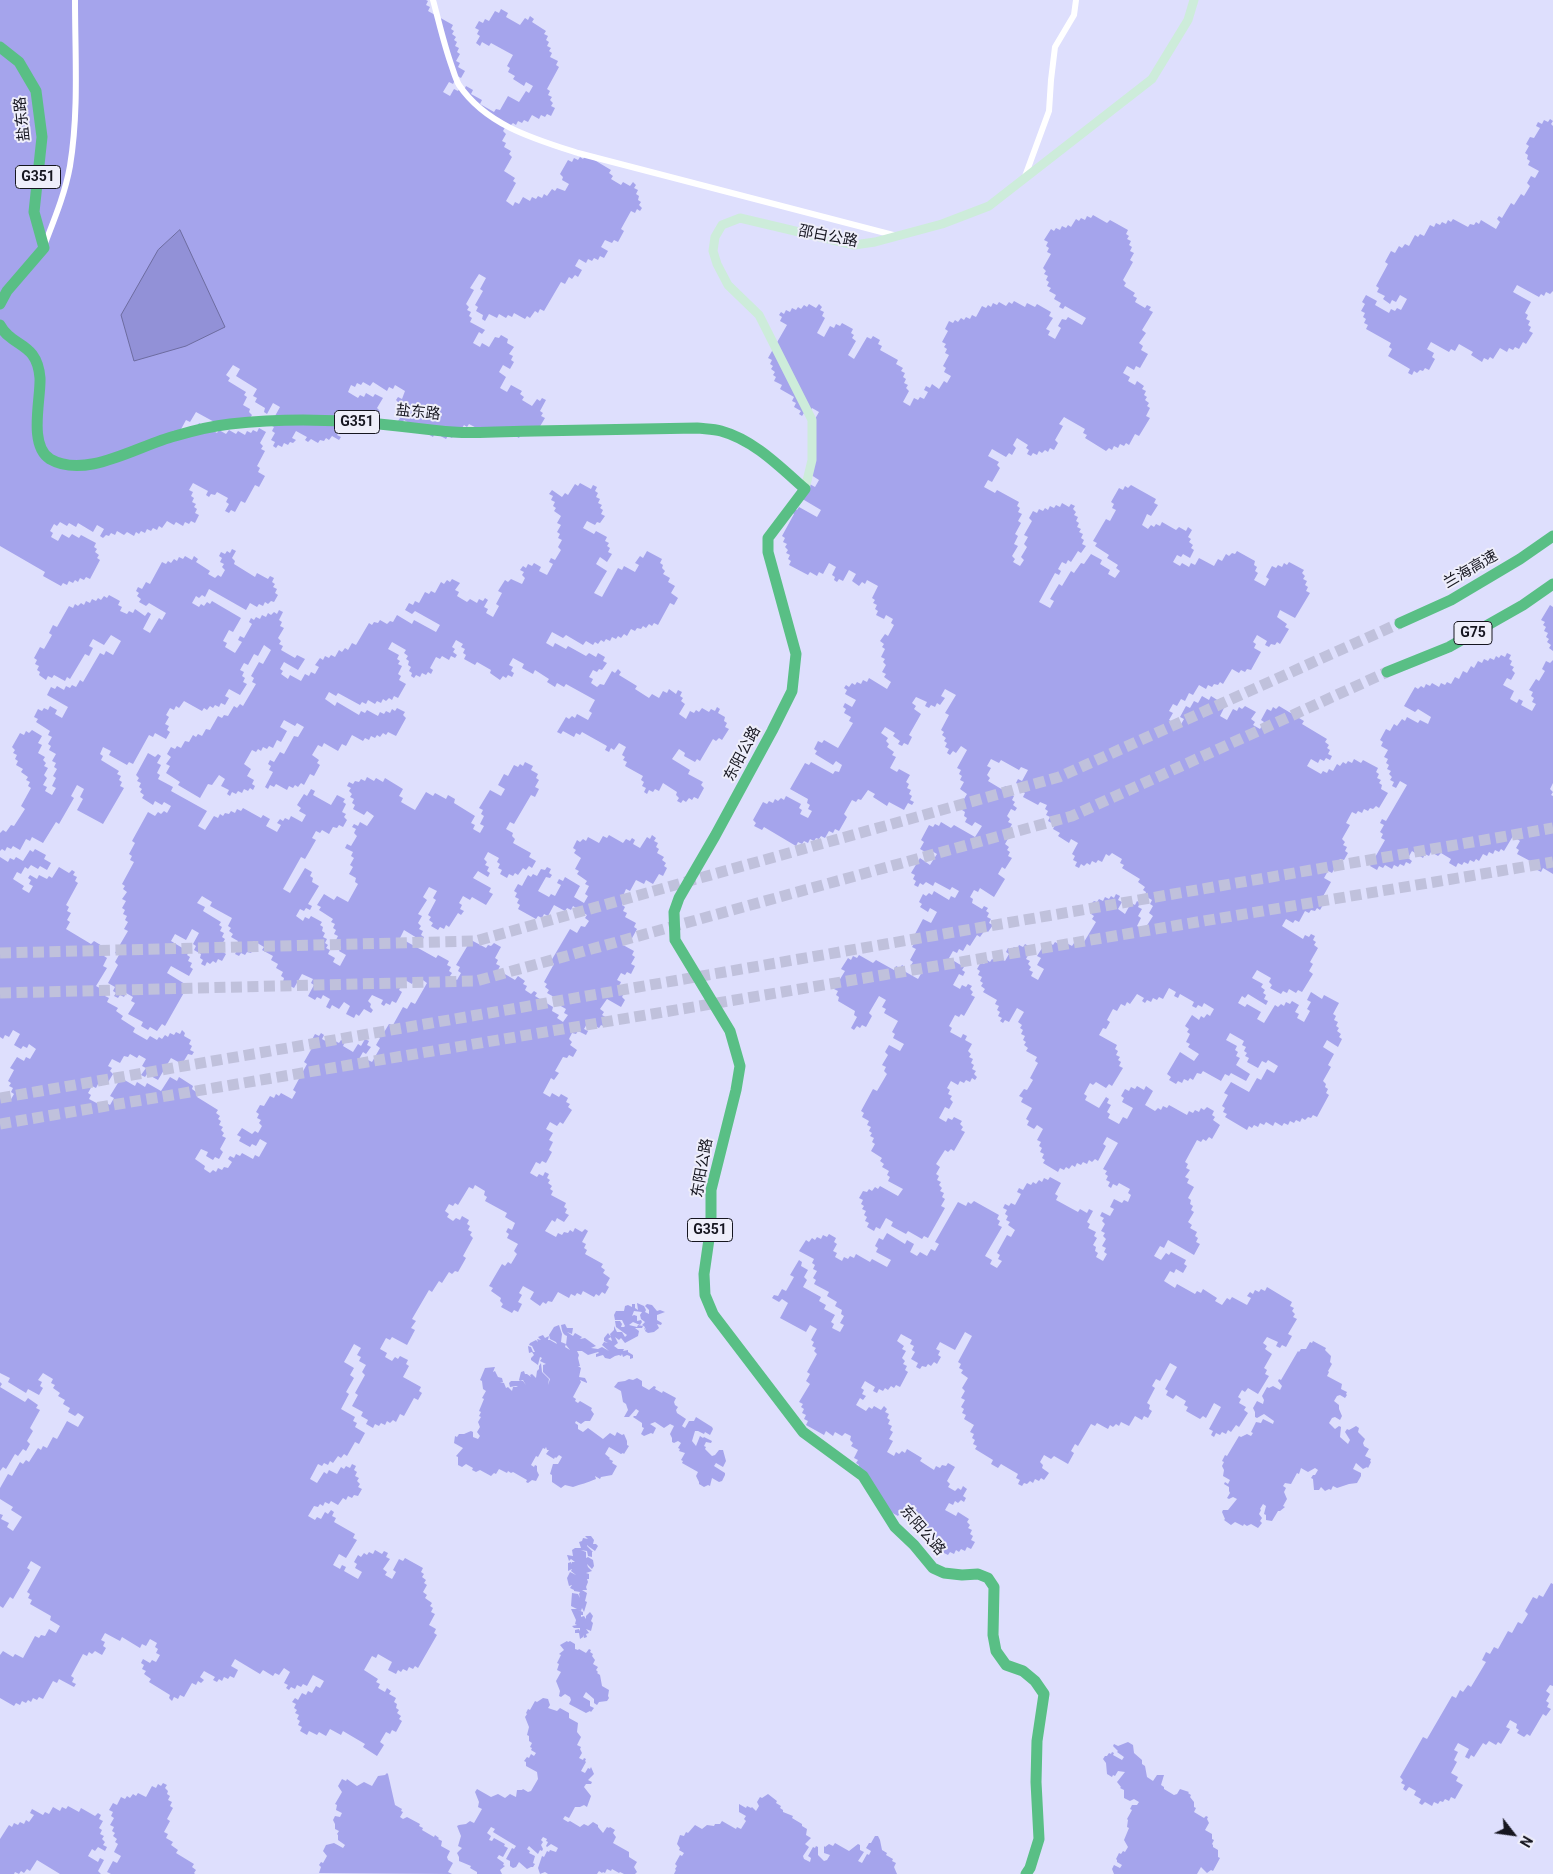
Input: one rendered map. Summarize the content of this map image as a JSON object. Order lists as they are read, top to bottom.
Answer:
{
  "streets": {
    "highway": [
      "盐东路",
      "G351",
      "兰海高速",
      "G75",
      "东阳公路"
    ],
    "street": ["邵白公路"]
  },
  "crossings": [
    ["盐东路", "邵白公路"],
    ["盐东路", "东阳公路"],
    ["邵白公路", "东阳公路"]
  ],
  "north": "bottom right"
}
